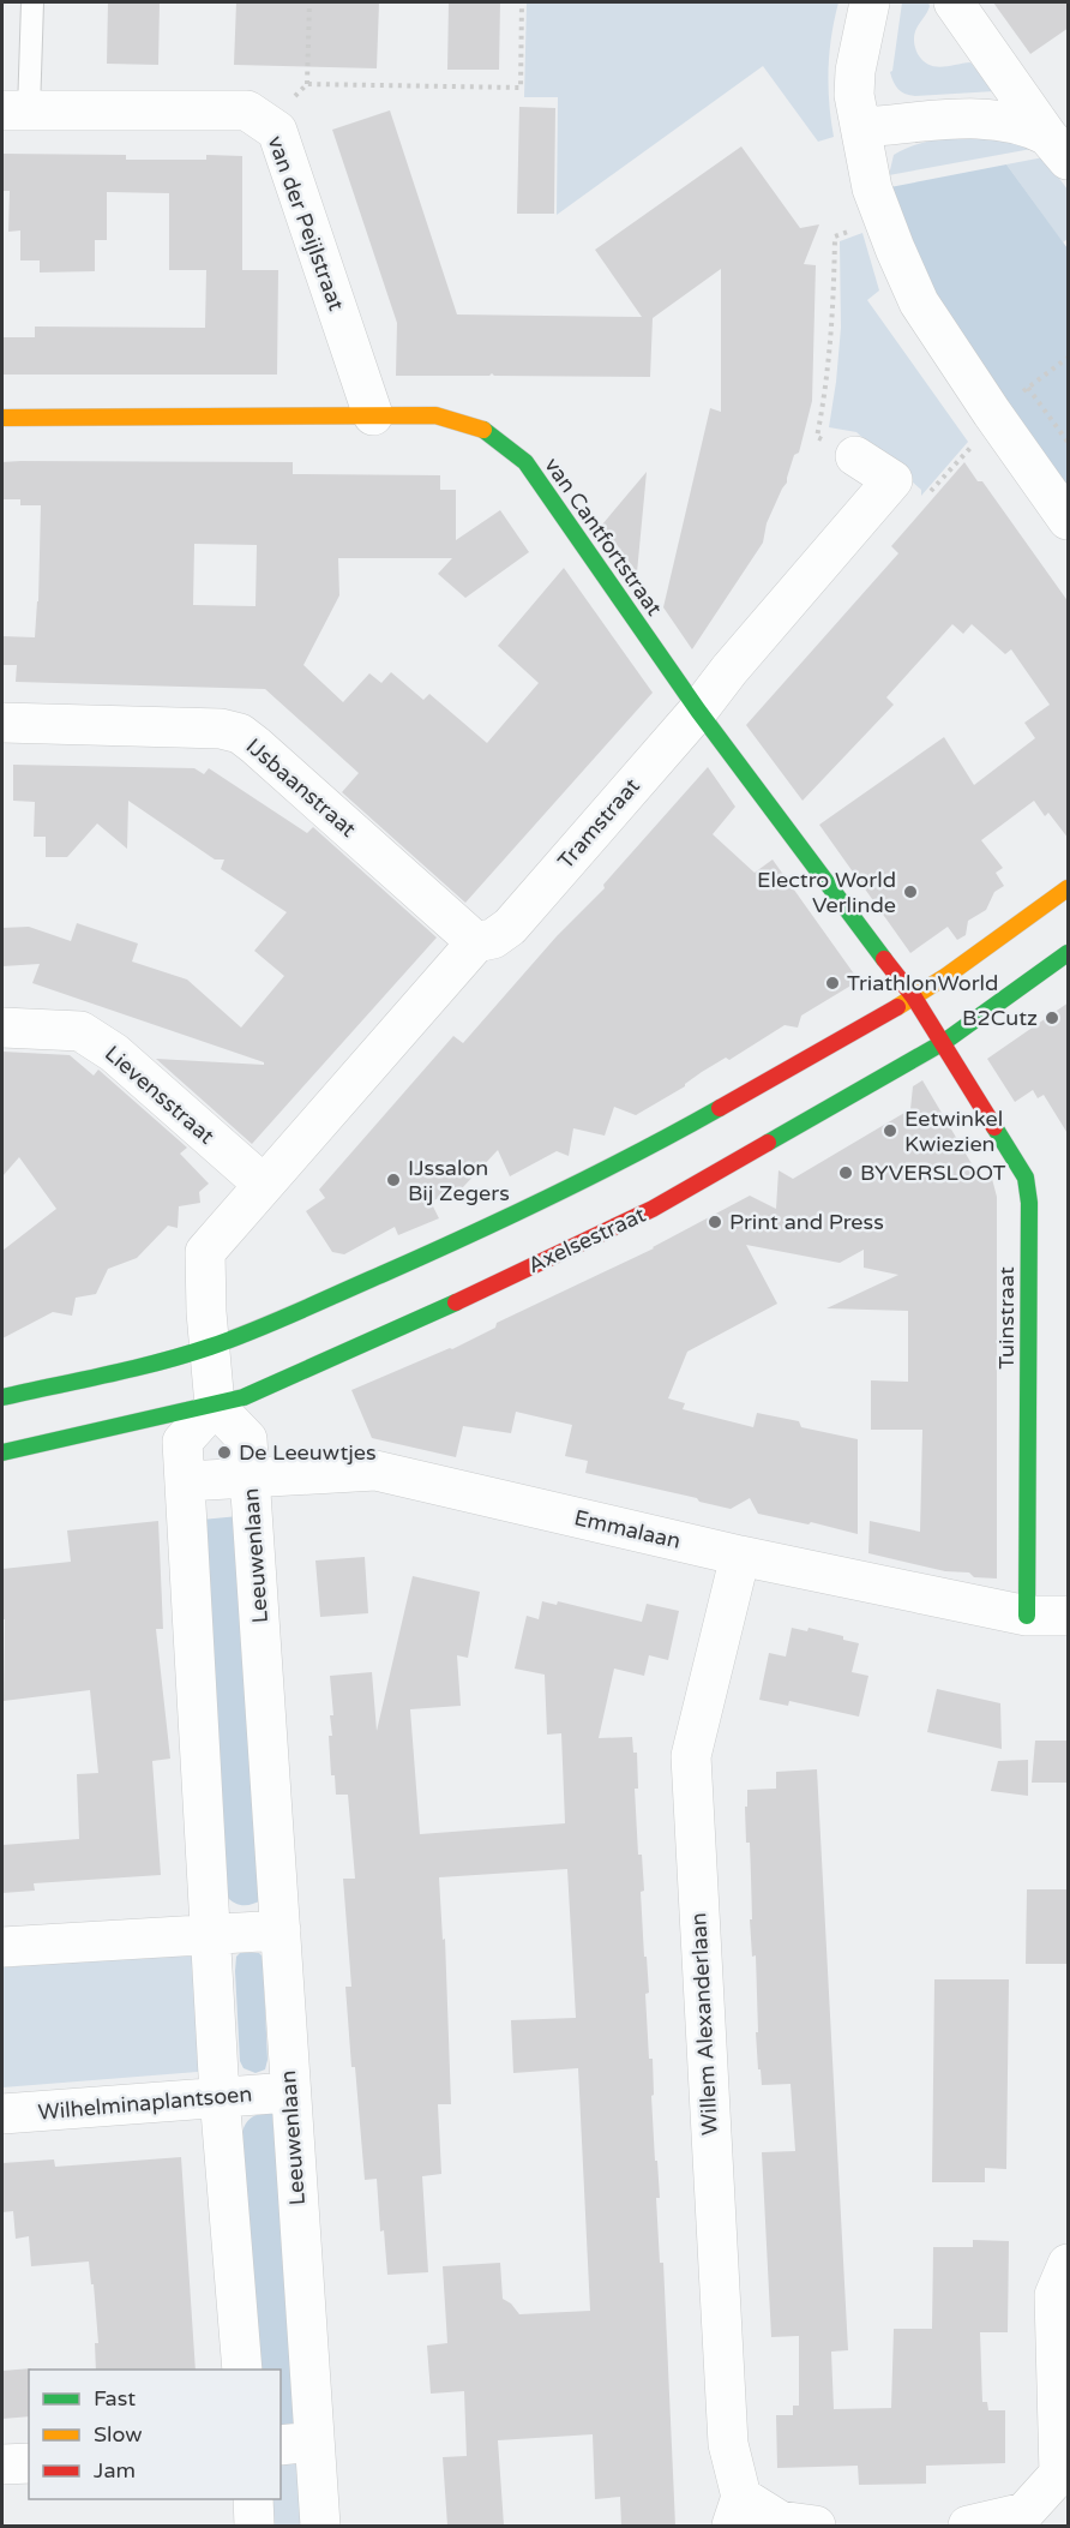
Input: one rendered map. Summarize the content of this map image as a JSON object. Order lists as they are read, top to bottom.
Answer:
{
  "streets": {
    "street": [
      "van der Peijlstraat",
      "van Cantfortstraat",
      "IJsbaanstraat",
      "Tramstraat",
      "Lievensstraat",
      "Axelsestraat",
      "Tuinstraat",
      "Emmalaan",
      "Leeuwenlaan",
      "Willem Alexanderlaan",
      "Wilhelminaplantsoen"
    ]
  },
  "crossings": [
    ["van der Peijlstraat", "van Cantfortstraat"],
    ["van Cantfortstraat", "Tramstraat"],
    ["IJsbaanstraat", "Tramstraat"],
    ["Tramstraat", "Lievensstraat"],
    ["Axelsestraat", "Tuinstraat"],
    ["Axelsestraat", "Leeuwenlaan"],
    ["Tuinstraat", "Emmalaan"],
    ["Emmalaan", "Leeuwenlaan"],
    ["Emmalaan", "Willem Alexanderlaan"],
    ["Leeuwenlaan", "Wilhelminaplantsoen"]
  ],
  "places": [
    "Electro World Verlinde",
    "TriathlonWorld",
    "B2Cutz",
    "Eetwinkel Kwiezien",
    "BYVERSLOOT",
    "IJssalon Bij Zegers",
    "Print and Press",
    "De Leeuwtjes"
  ],
  "legend": ["Fast", "Slow", "Jam"]
}
